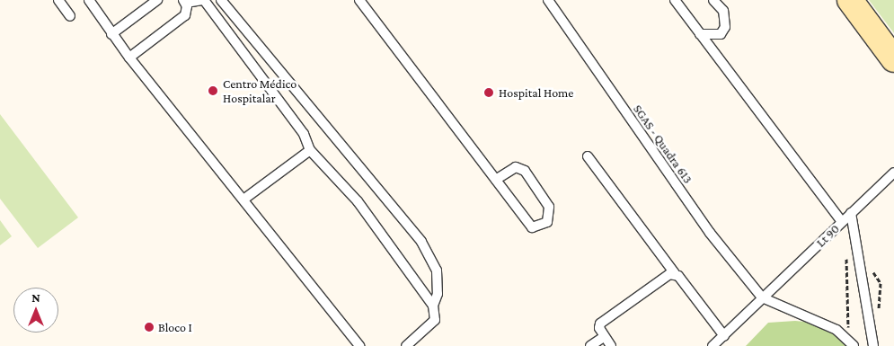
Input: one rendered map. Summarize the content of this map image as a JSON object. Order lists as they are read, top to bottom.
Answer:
{
  "streets": {
    "lane": ["SGAS - Quadra 613", "Lt 90"]
  },
  "crossings": [
    ["SGAS - Quadra 613", "Lt 90"]
  ],
  "places": ["Centro Médico Hospitalar", "Hospital Home", "Bloco I"],
  "north": "top"
}
